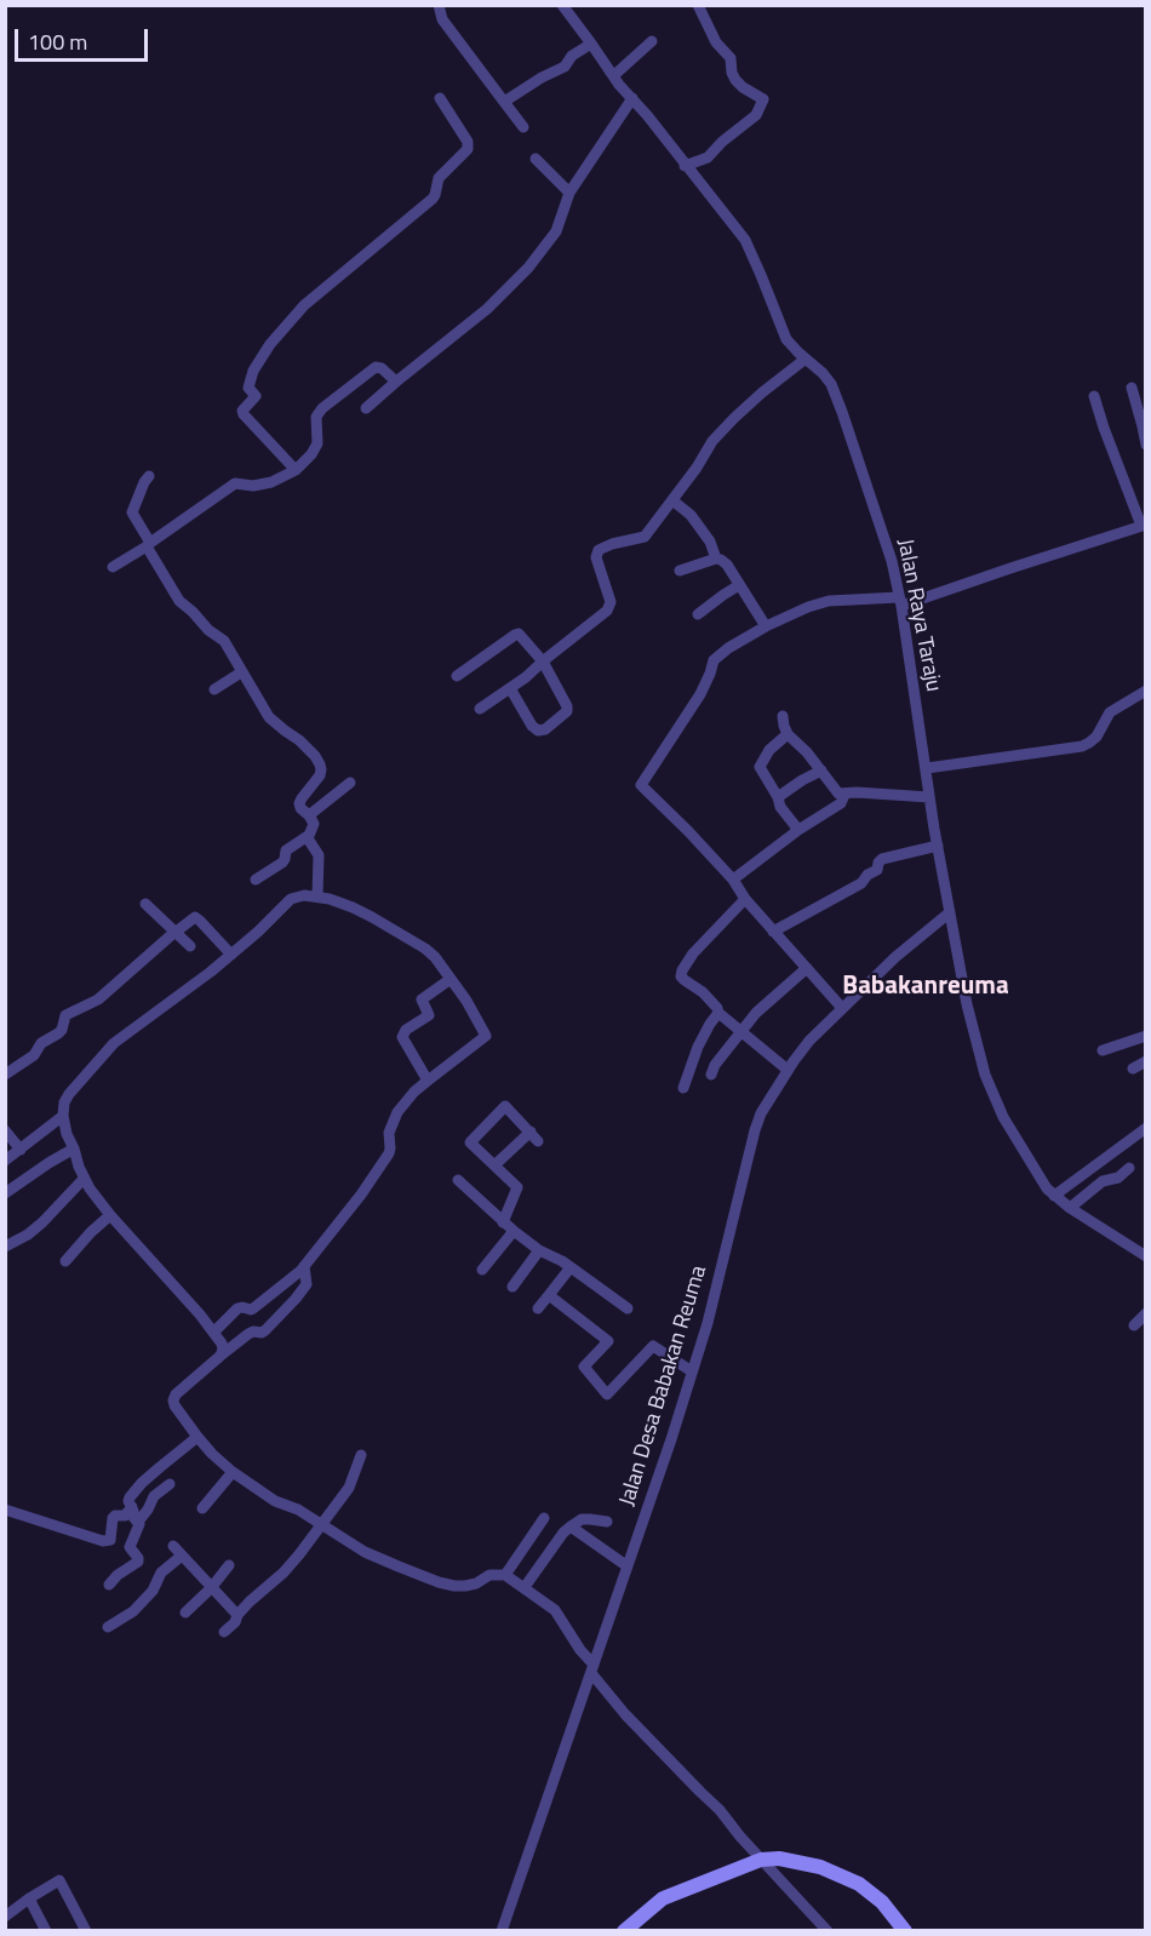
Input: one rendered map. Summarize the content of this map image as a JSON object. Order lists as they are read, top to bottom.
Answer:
{
  "streets": {
    "street": ["Jalan Raya Taraju", "Jalan Desa Babakan Reuma"]
  },
  "crossings": [
    ["Jalan Raya Taraju", "Jalan Desa Babakan Reuma"]
  ],
  "districts": ["Babakanreuma"],
  "scale_bar": "100 m"
}
